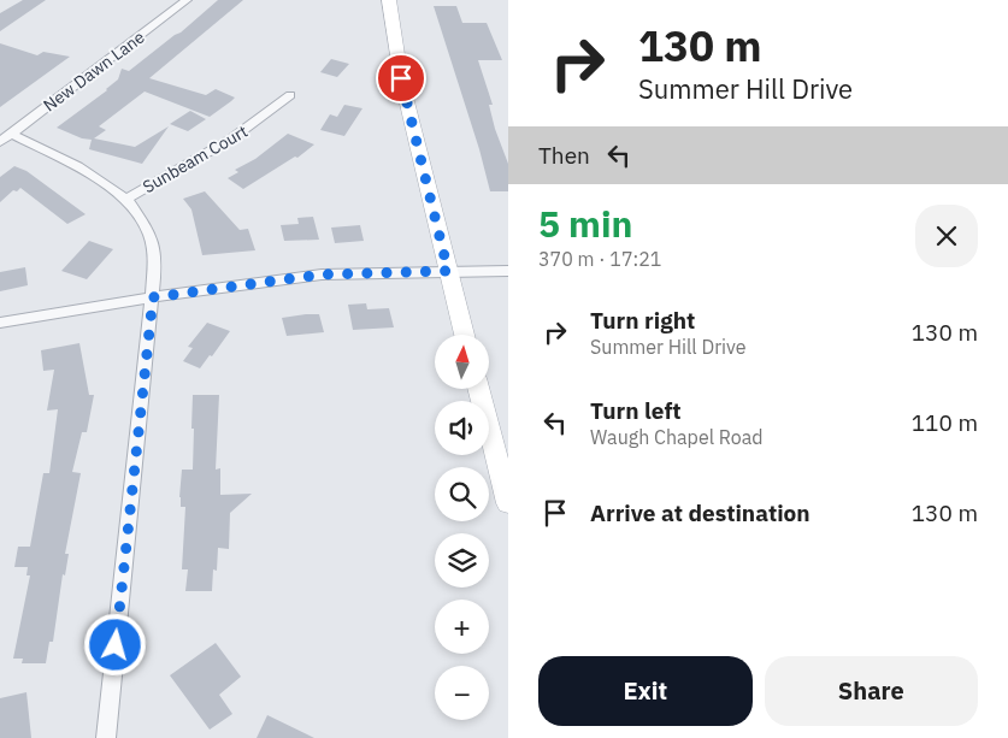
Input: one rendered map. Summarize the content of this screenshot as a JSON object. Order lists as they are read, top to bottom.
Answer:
{
  "streets": {
    "street": ["New Dawn Lane", "Sunbeam Court"]
  },
  "north": "top",
  "page": {
    "turn": ["130 m", "Summer Hill Drive"],
    "then": "Then",
    "heading": ["5 min", "370 m · 17:21"],
    "list": [
      {
        "name": "Turn right",
        "note": "Summer Hill Drive",
        "value": "130 m"
      },
      {
        "name": "Turn left",
        "note": "Waugh Chapel Road",
        "value": "110 m"
      },
      {
        "name": "Arrive at destination",
        "value": "130 m"
      }
    ],
    "map_buttons": ["+", "−"],
    "buttons": ["Exit", "Share"]
  }
}
